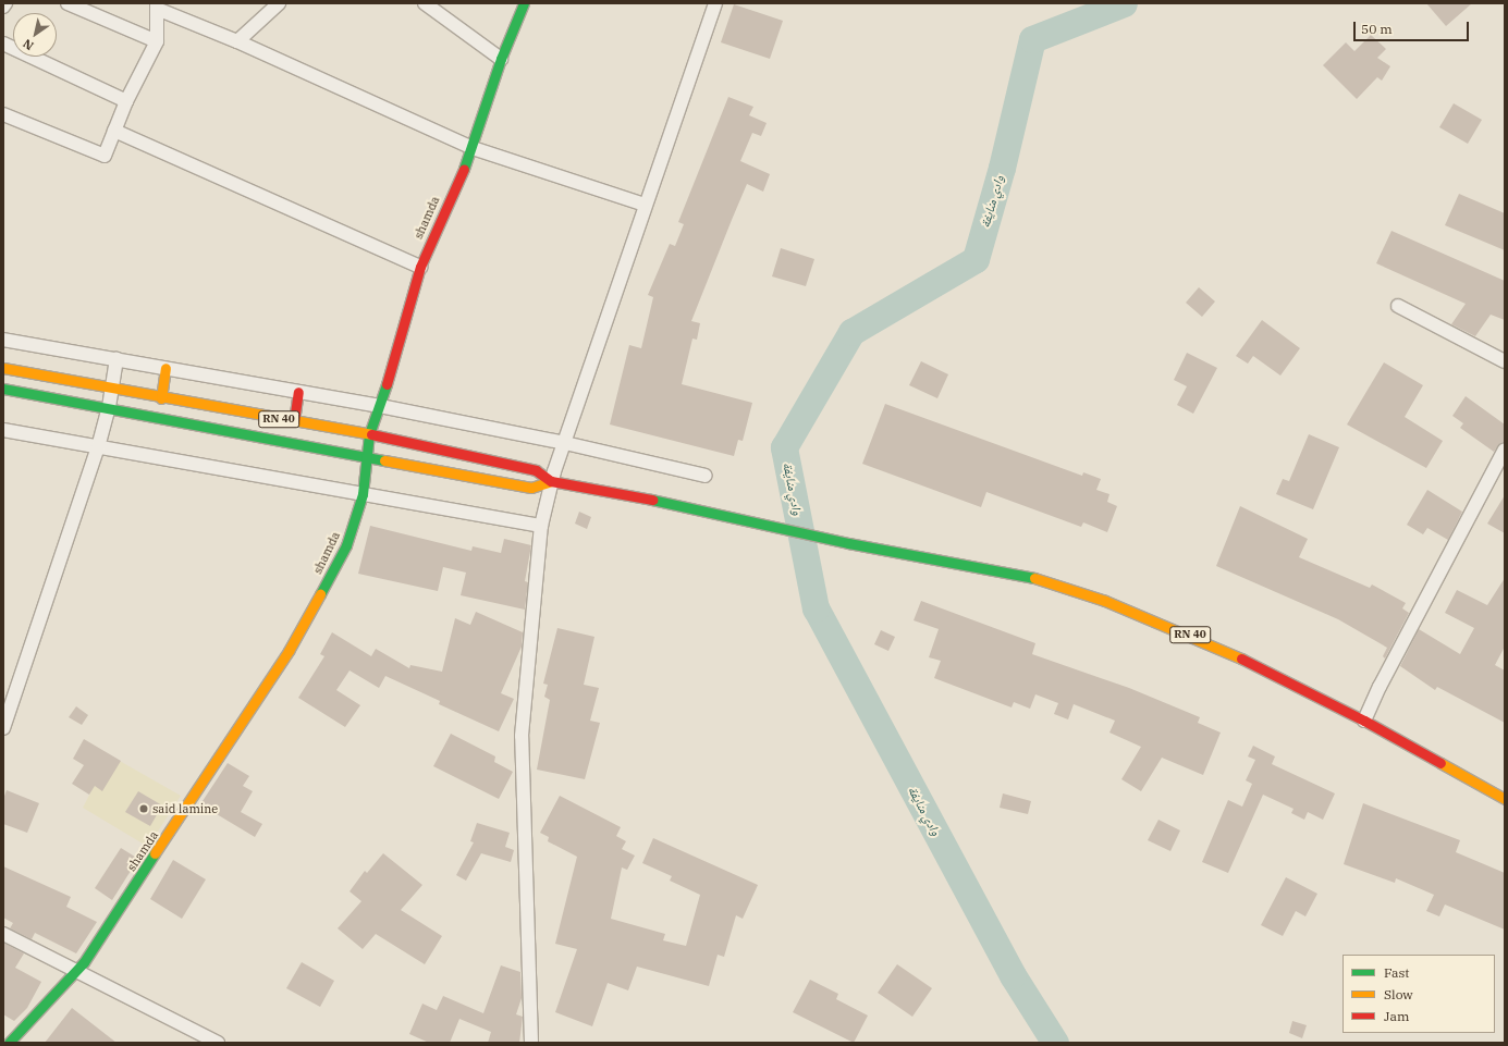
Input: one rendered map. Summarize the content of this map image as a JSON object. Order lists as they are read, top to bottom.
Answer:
{
  "streets": {
    "main road": ["shamda", "RN 40"]
  },
  "crossings": [
    ["shamda", "RN 40"]
  ],
  "water": ["وادي منايفة"],
  "places": ["said lamine"],
  "legend": ["Fast", "Slow", "Jam"],
  "scale_bar": "50 m",
  "north": "bottom left"
}
